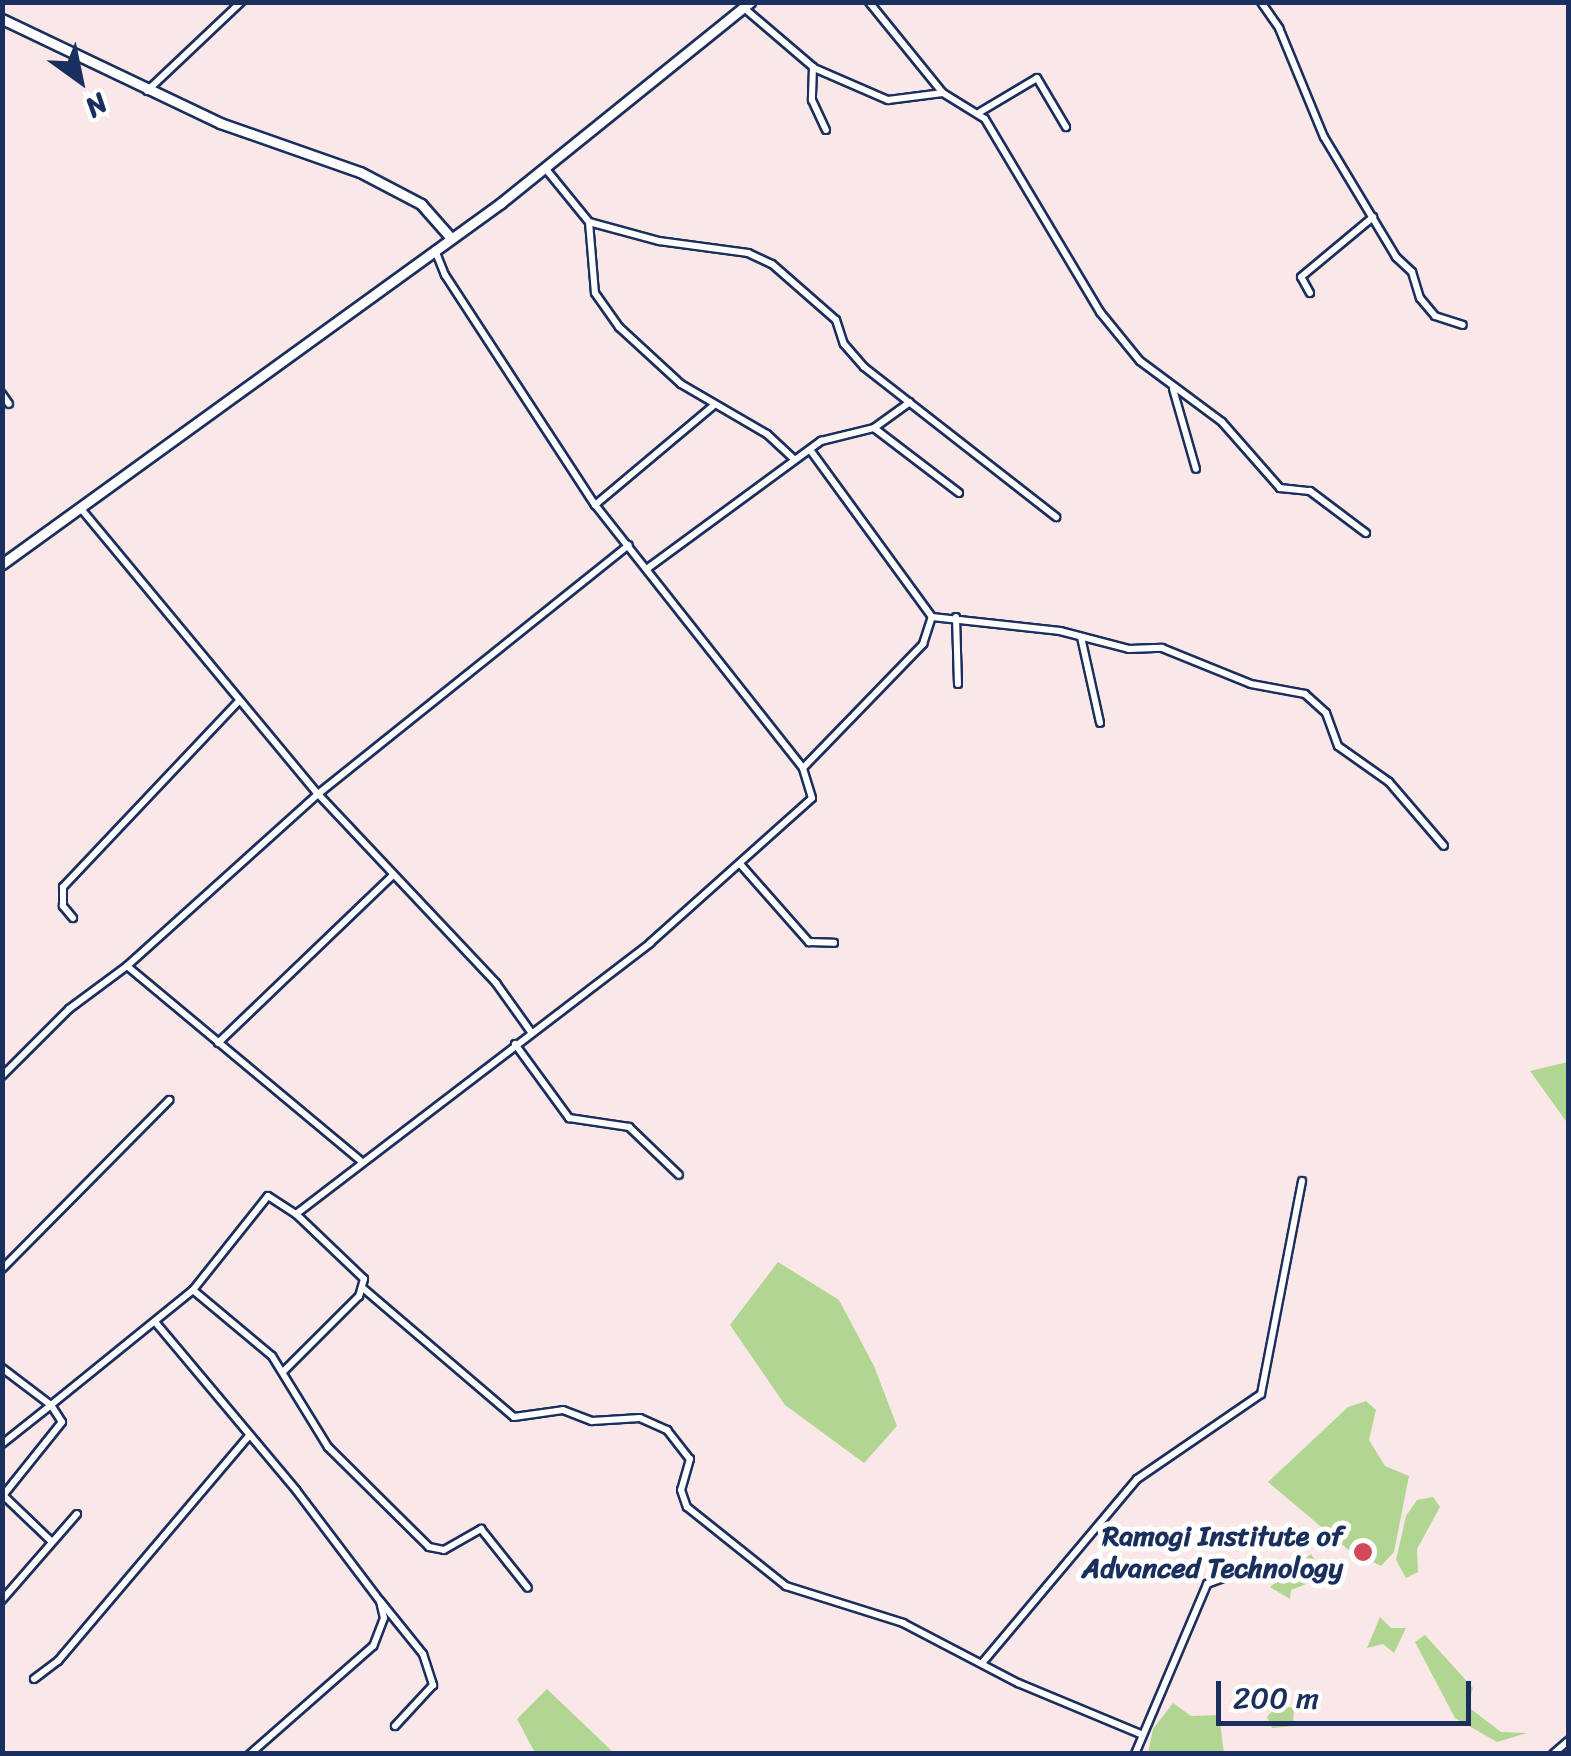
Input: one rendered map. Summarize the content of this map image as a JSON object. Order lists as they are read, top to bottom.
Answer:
{
  "places": ["Ramogi Institute of Advanced Technology"],
  "scale_bar": "200 m",
  "north": "bottom right"
}
